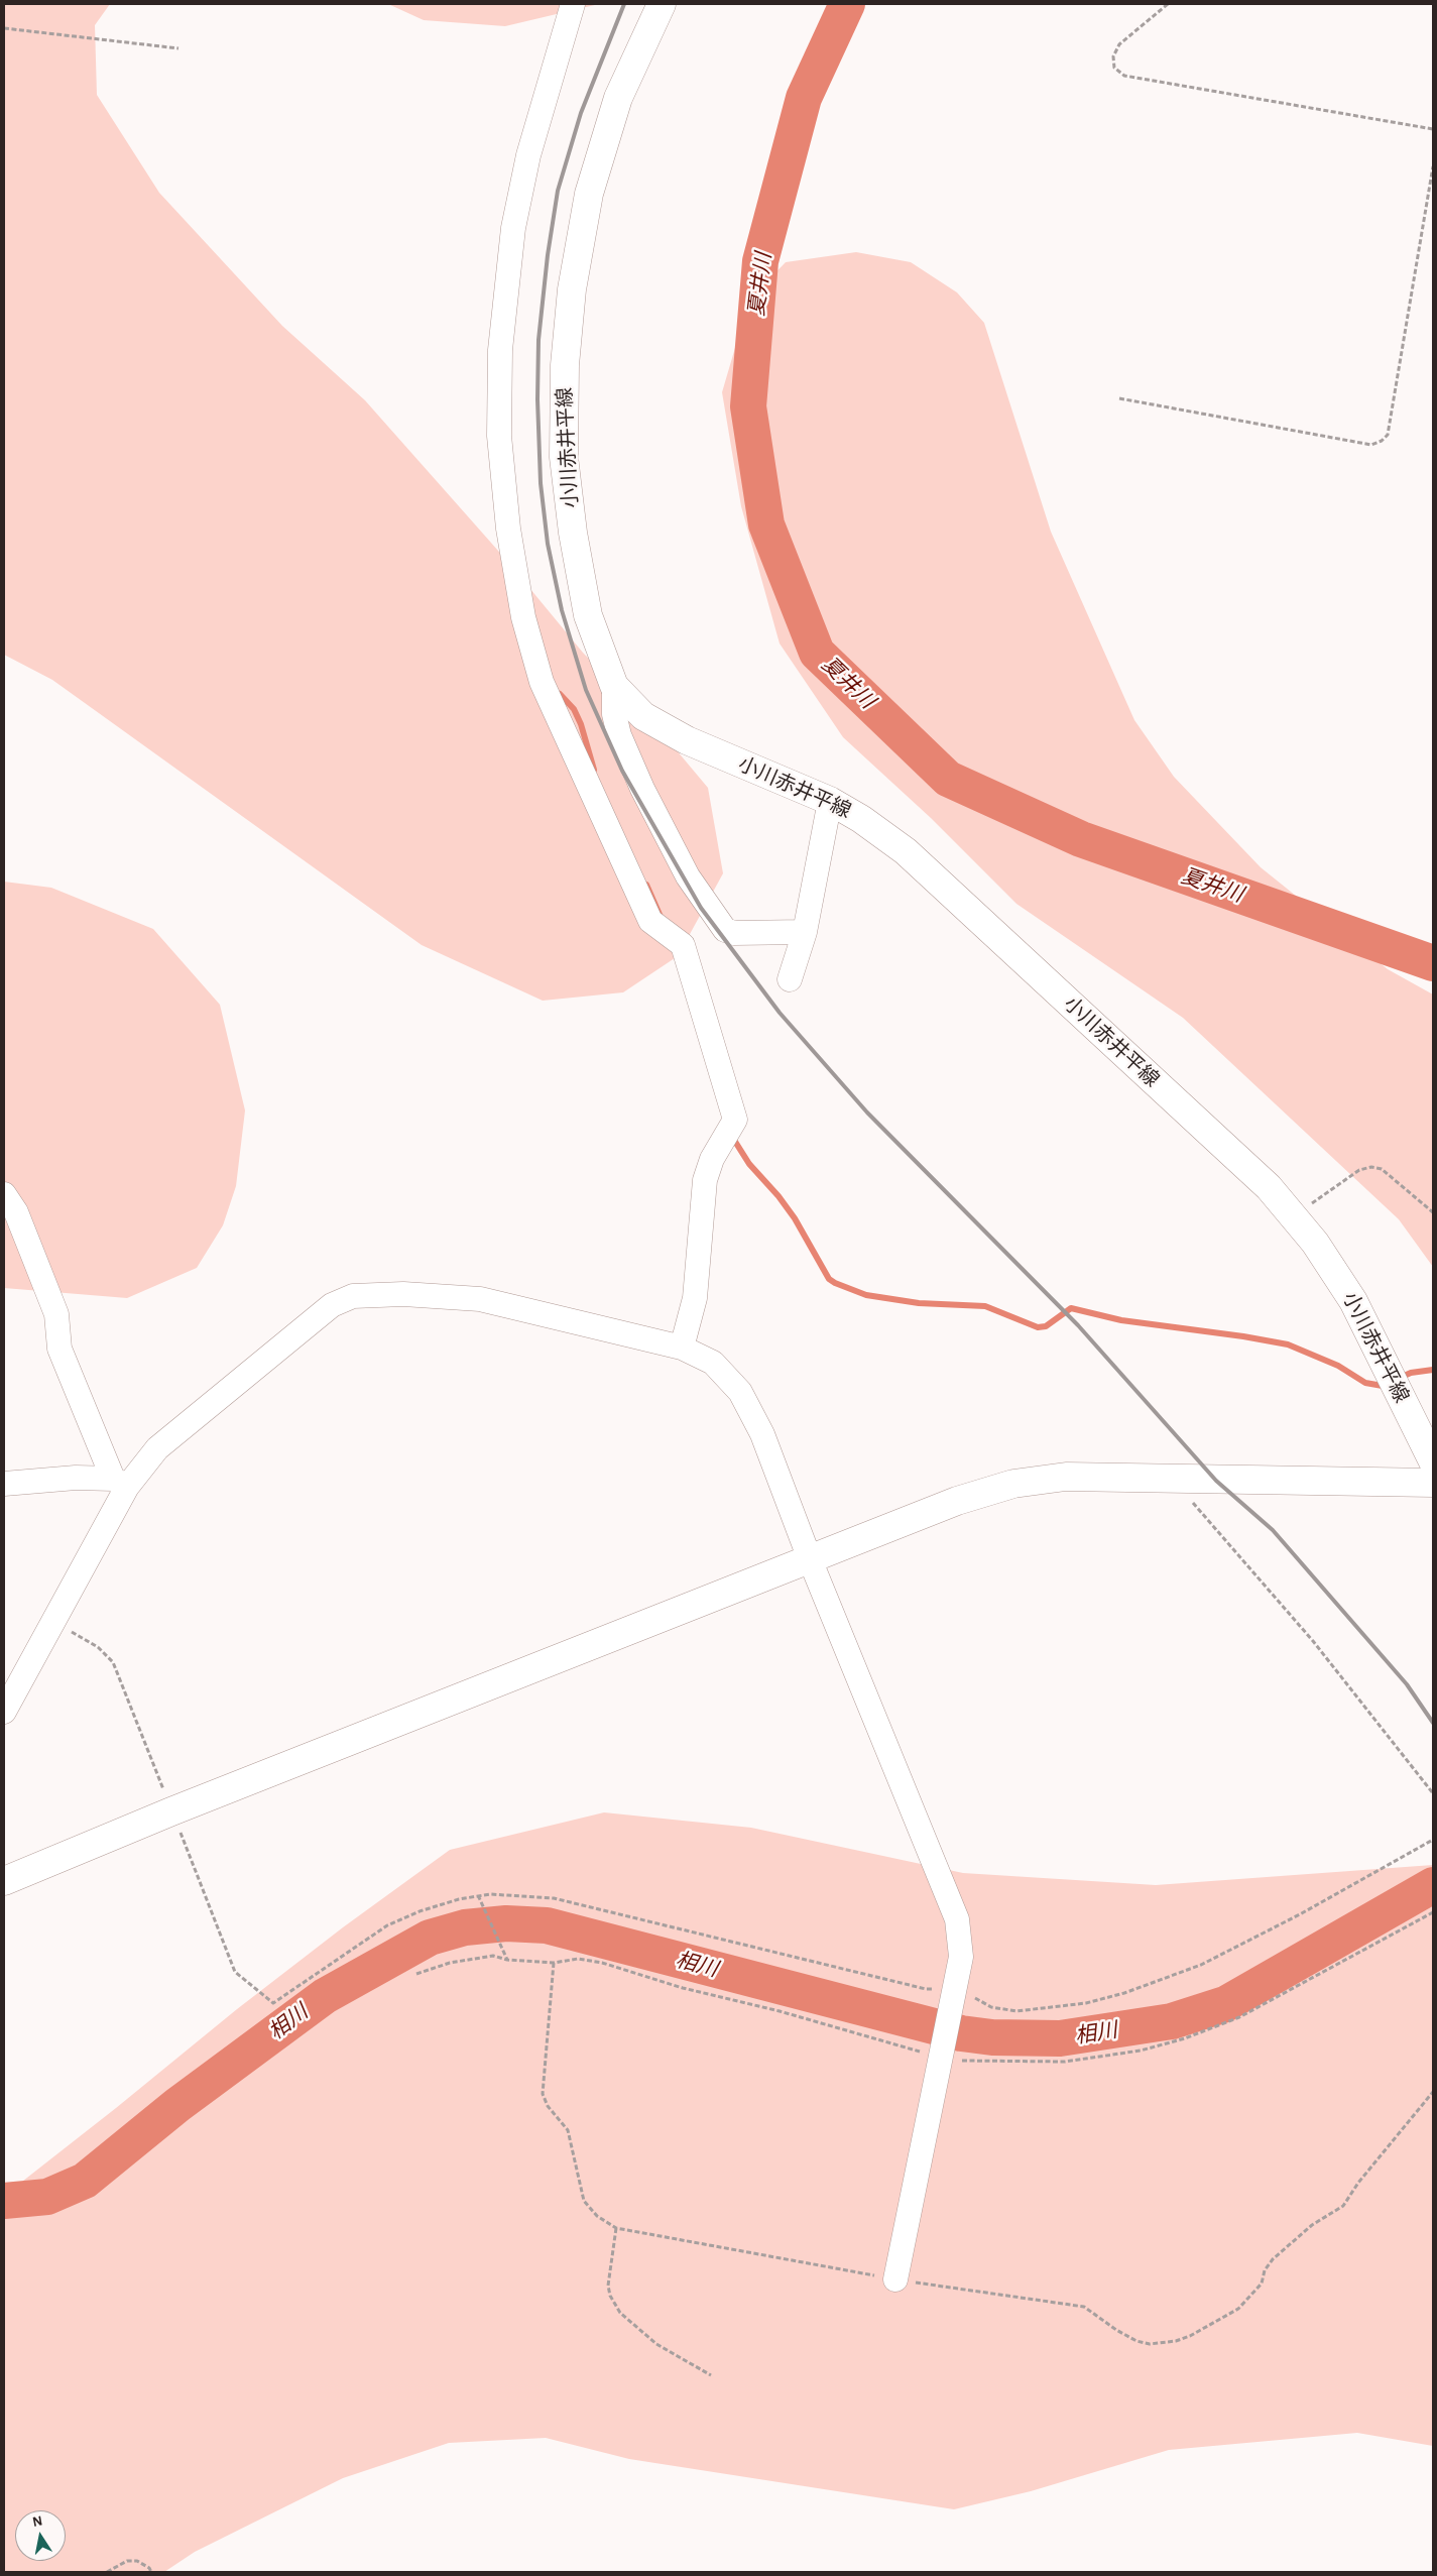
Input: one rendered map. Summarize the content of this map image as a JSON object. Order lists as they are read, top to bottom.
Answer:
{
  "streets": {
    "main road": ["小川赤井平線"]
  },
  "water": ["夏井川", "相川"],
  "north": "top"
}
